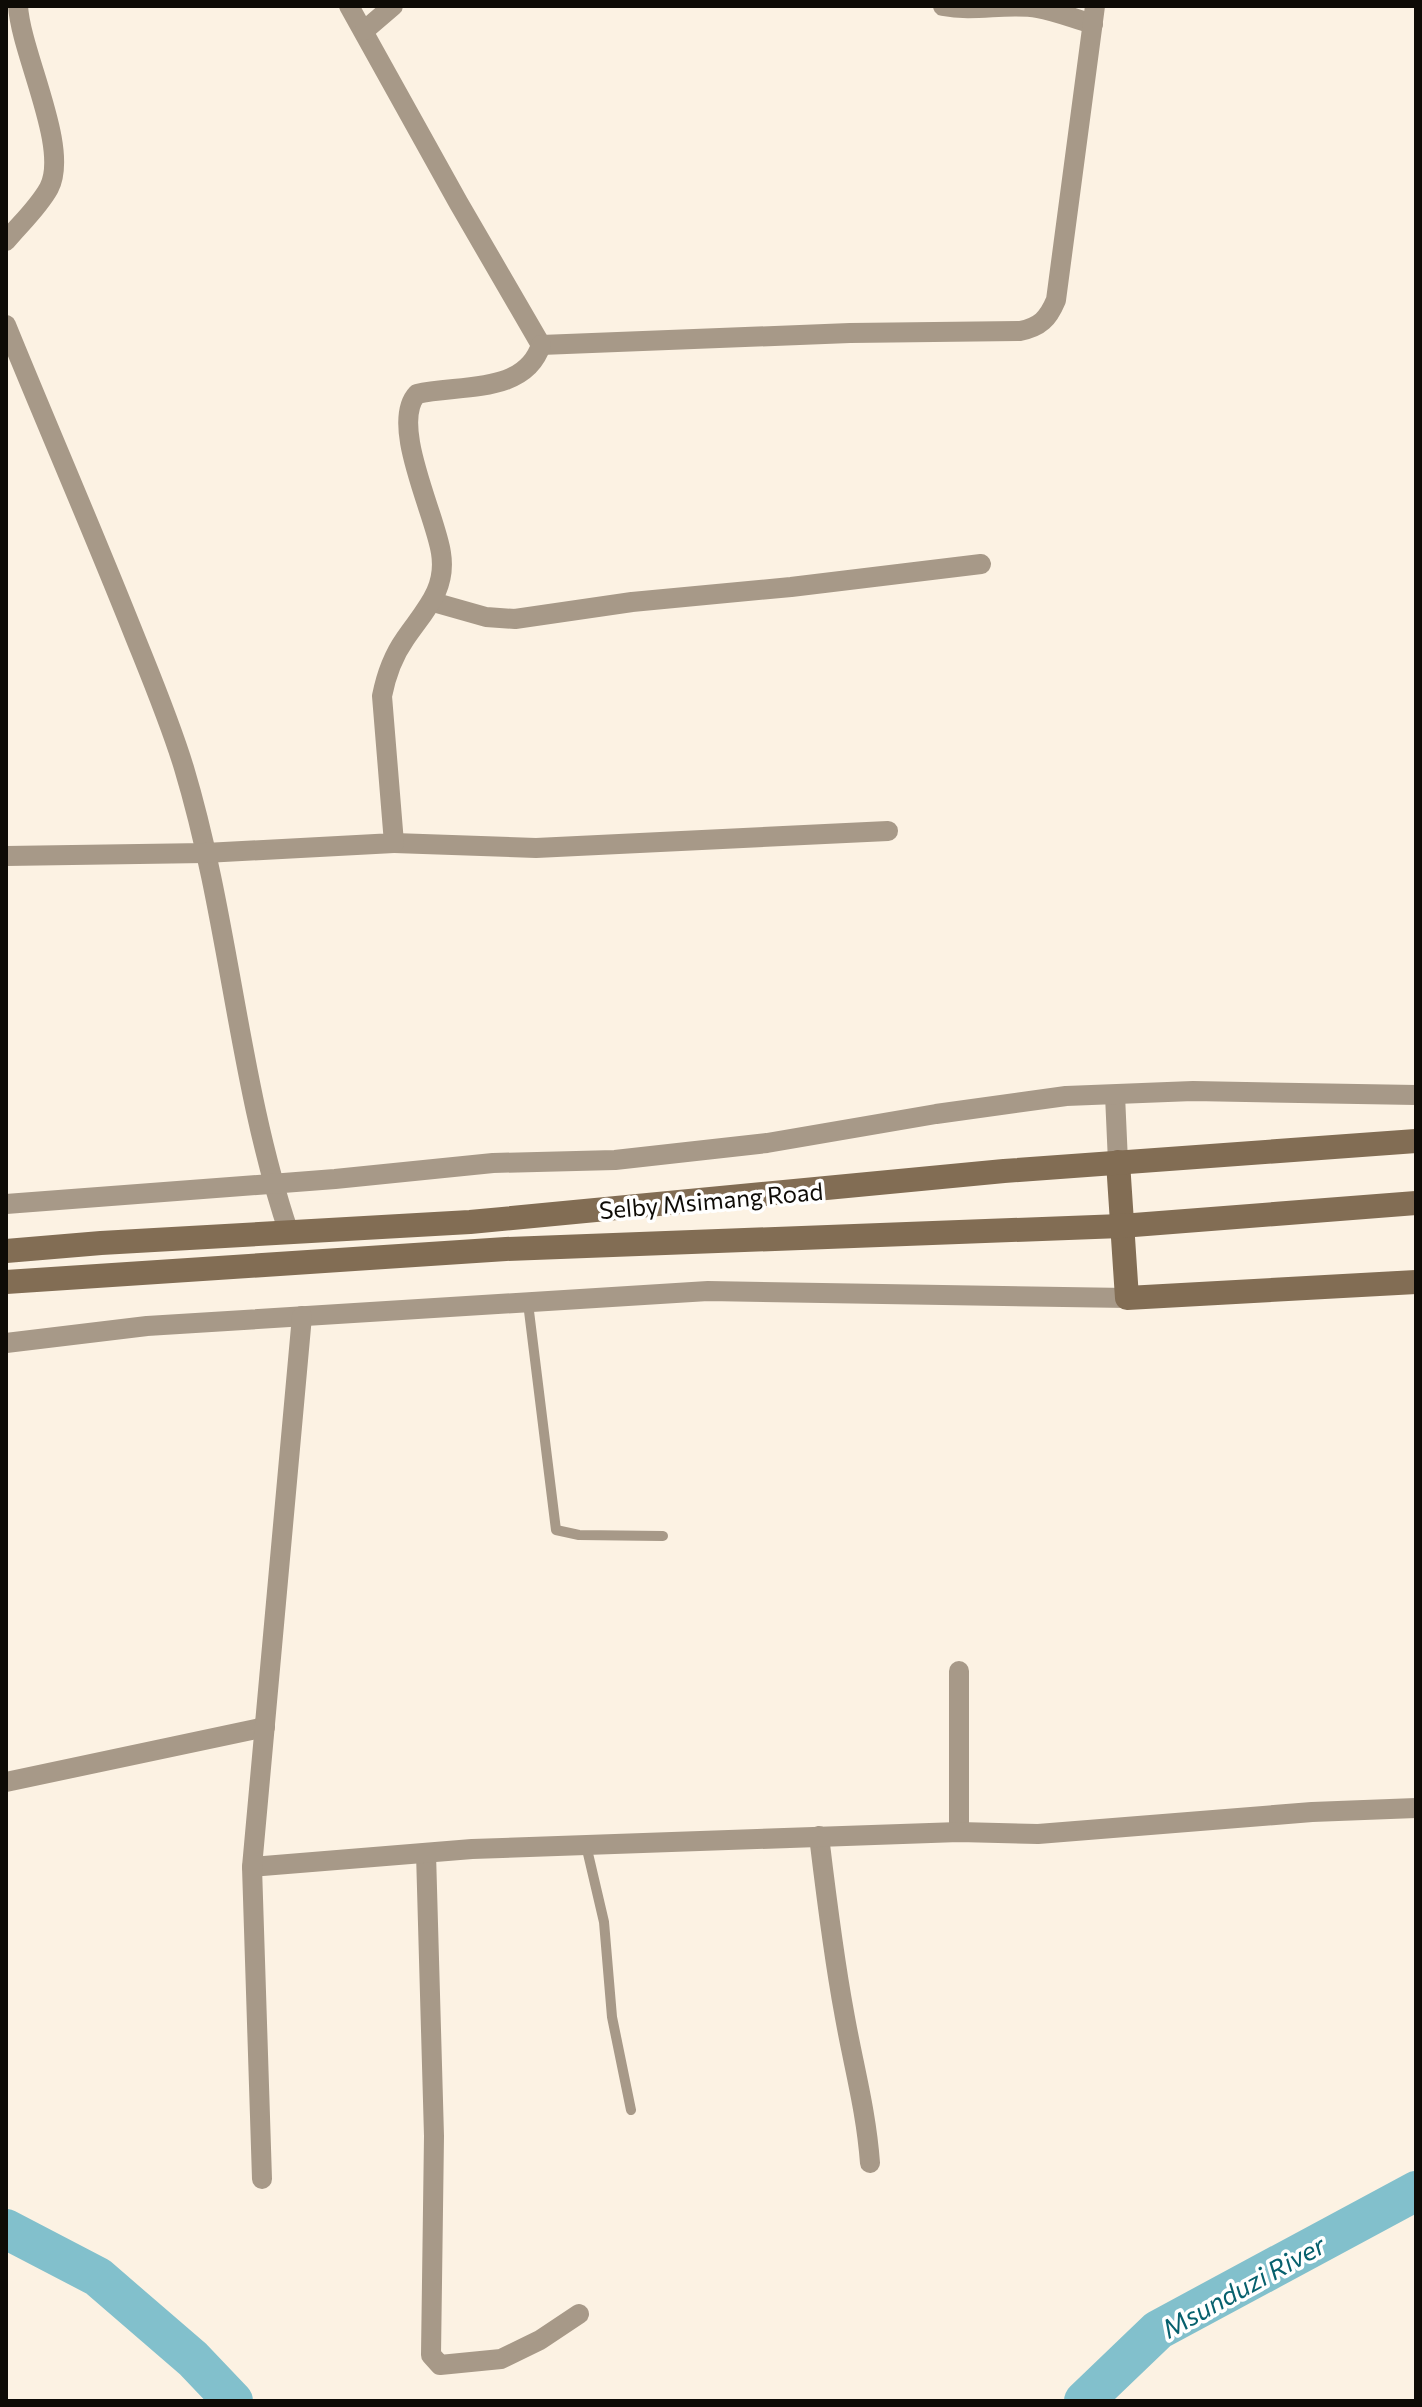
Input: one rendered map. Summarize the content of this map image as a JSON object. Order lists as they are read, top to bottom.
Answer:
{
  "streets": {
    "main road": ["Selby Msimang Road"]
  },
  "water": ["Msunduzi River"]
}
